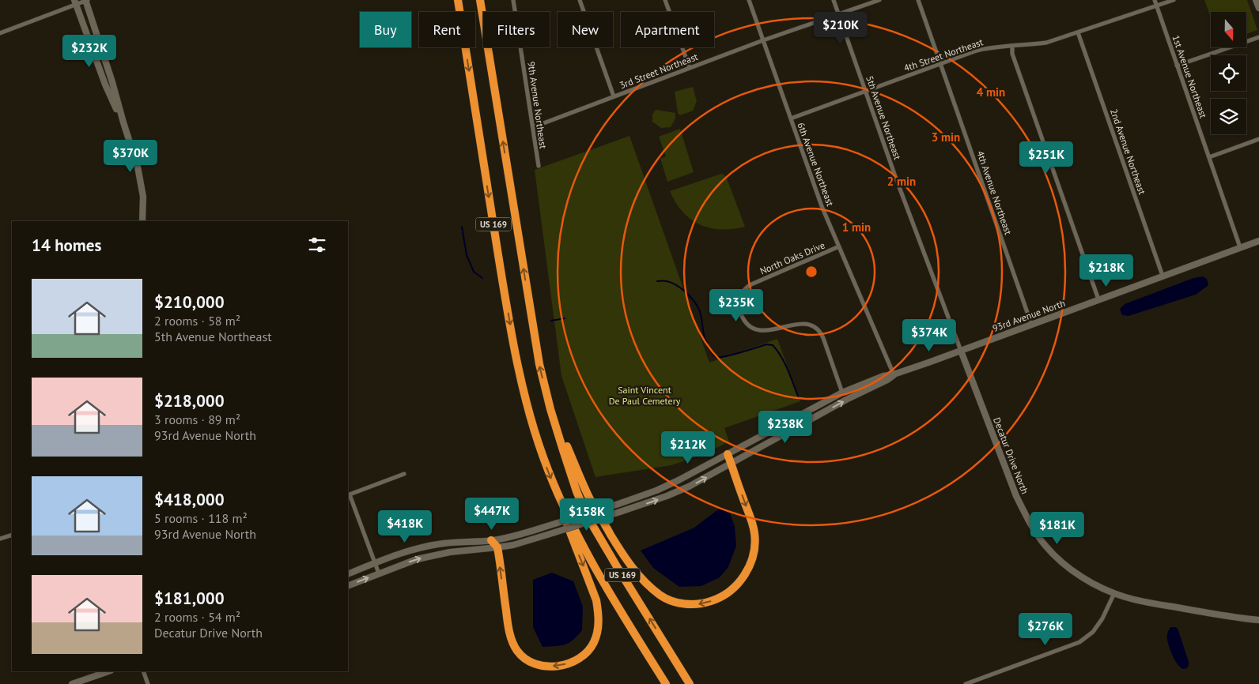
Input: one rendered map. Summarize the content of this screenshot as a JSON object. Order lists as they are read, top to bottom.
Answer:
{
  "streets": {
    "highway": ["US 169"],
    "street": [
      "4th Street Northeast",
      "3rd Street Northeast",
      "1st Avenue Northeast",
      "9th Avenue Northeast",
      "5th Avenue Northeast",
      "2nd Avenue Northeast",
      "6th Avenue Northeast",
      "4th Avenue Northeast",
      "North Oaks Drive",
      "93rd Avenue North",
      "Decatur Drive North"
    ]
  },
  "crossings": [
    ["4th Street Northeast", "1st Avenue Northeast"],
    ["4th Street Northeast", "5th Avenue Northeast"],
    ["4th Street Northeast", "2nd Avenue Northeast"],
    ["4th Street Northeast", "6th Avenue Northeast"],
    ["4th Street Northeast", "4th Avenue Northeast"],
    ["3rd Street Northeast", "9th Avenue Northeast"],
    ["3rd Street Northeast", "5th Avenue Northeast"],
    ["3rd Street Northeast", "6th Avenue Northeast"],
    ["1st Avenue Northeast", "93rd Avenue North"],
    ["5th Avenue Northeast", "93rd Avenue North"],
    ["5th Avenue Northeast", "Decatur Drive North"],
    ["2nd Avenue Northeast", "93rd Avenue North"],
    ["6th Avenue Northeast", "North Oaks Drive"],
    ["6th Avenue Northeast", "93rd Avenue North"],
    ["4th Avenue Northeast", "93rd Avenue North"],
    ["North Oaks Drive", "93rd Avenue North"],
    ["93rd Avenue North", "Decatur Drive North"]
  ],
  "parks": ["Saint Vincent De Paul Cemetery"],
  "north": "bottom",
  "page": {
    "price": [
      "$210K",
      "$232K",
      "$370K",
      "$251K",
      "$218K",
      "$235K",
      "$374K",
      "$238K",
      "$212K",
      "$447K",
      "$158K",
      "$418K",
      "$181K",
      "$276K"
    ],
    "chip": [
      "Buy",
      "Rent",
      "Filters",
      "New",
      "Apartment"
    ],
    "heading": "14 homes",
    "list": [
      {
        "name": "$210,000",
        "note": "2 rooms · 58 m² · 5th Avenue Northeast"
      },
      {
        "name": "$218,000",
        "note": "3 rooms · 89 m² · 93rd Avenue North"
      },
      {
        "name": "$418,000",
        "note": "5 rooms · 118 m² · 93rd Avenue North"
      },
      {
        "name": "$181,000",
        "note": "2 rooms · 54 m² · Decatur Drive North"
      }
    ]
  },
  "rings": [
    "4 min",
    "3 min",
    "2 min",
    "1 min"
  ]
}
